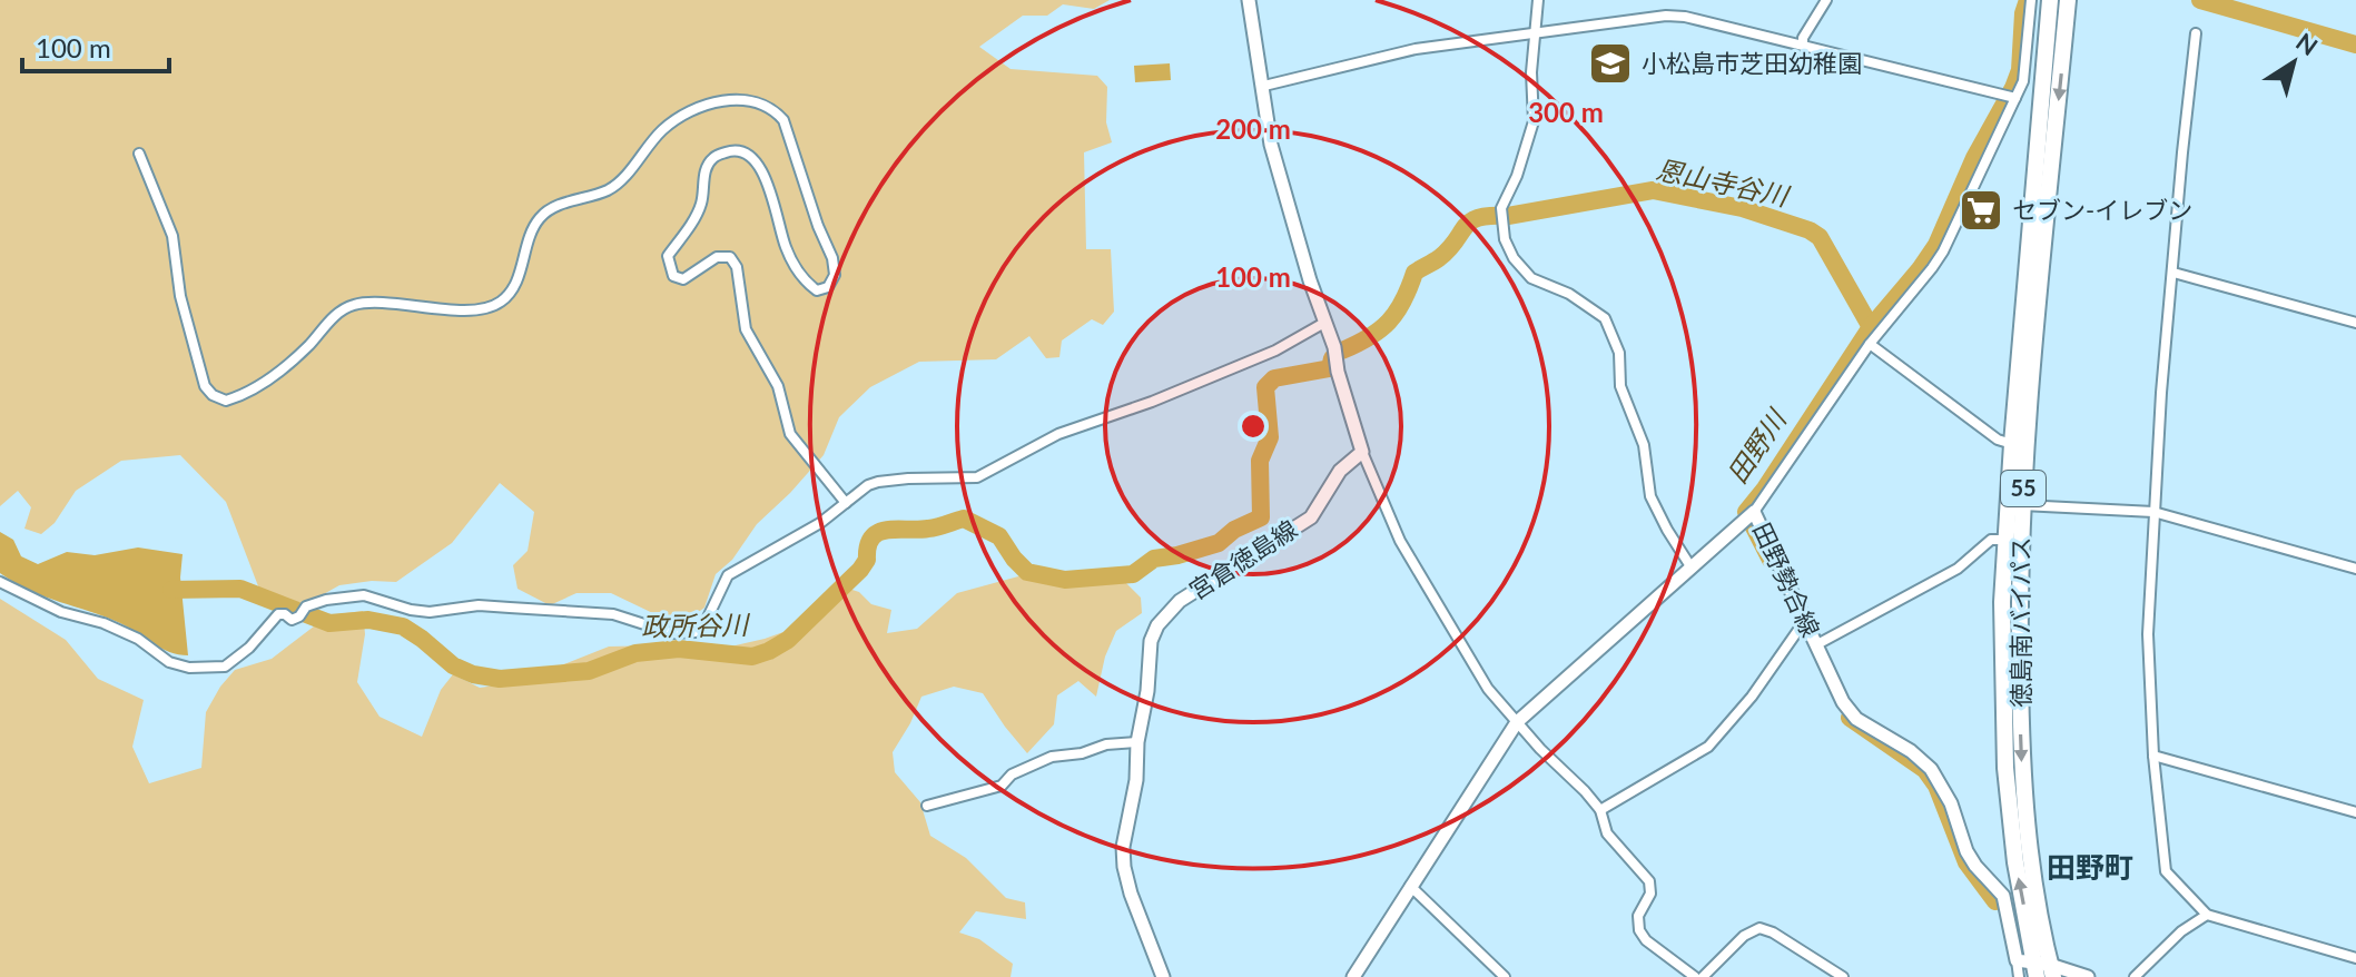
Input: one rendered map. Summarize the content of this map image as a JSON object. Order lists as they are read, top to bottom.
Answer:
{
  "streets": {
    "highway": ["55", "徳島南バイパス"],
    "main road": ["宮倉徳島線", "田野勢合線"]
  },
  "crossings": [
    ["田野勢合線", "徳島南バイパス"]
  ],
  "districts": ["田野町"],
  "water": ["恩山寺谷川", "田野川", "政所谷川"],
  "places": {
    "school or university": ["小松島市芝田幼稚園"],
    "supermarket": ["セブン-イレブン"]
  },
  "scale_bar": "100 m",
  "north": "top right",
  "rings": ["300 m", "200 m", "100 m"]
}
